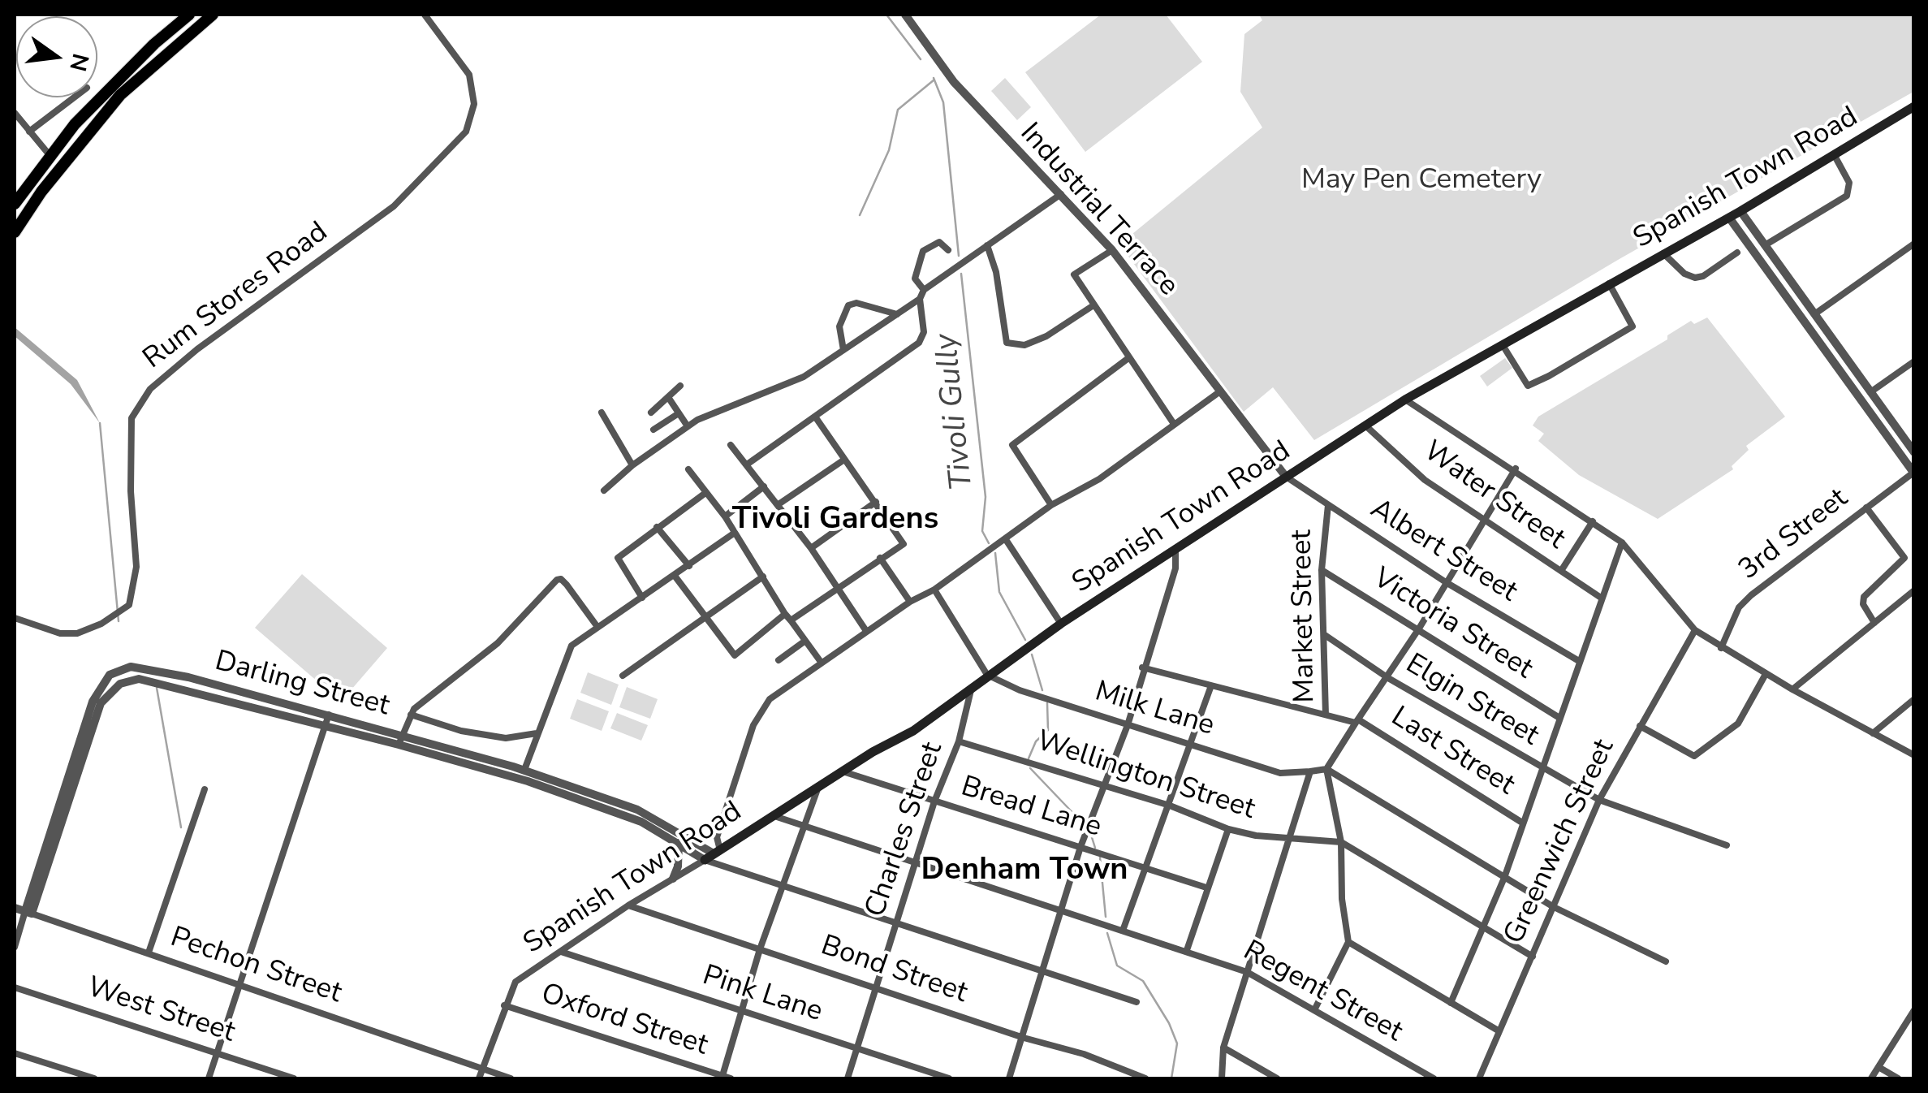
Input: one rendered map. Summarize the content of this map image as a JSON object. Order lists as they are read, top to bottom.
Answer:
{
  "streets": {
    "main road": ["Spanish Town Road"],
    "street": [
      "Industrial Terrace",
      "Rum Stores Road",
      "Water Street",
      "3rd Street",
      "Albert Street",
      "Market Street",
      "Victoria Street",
      "Darling Street",
      "Elgin Street",
      "Milk Lane",
      "Last Street",
      "Wellington Street",
      "Bread Lane",
      "Charles Street",
      "Greenwich Street",
      "Pechon Street",
      "Bond Street",
      "Regent Street",
      "Pink Lane",
      "West Street",
      "Oxford Street"
    ]
  },
  "crossings": [
    ["Spanish Town Road", "Industrial Terrace"],
    ["Spanish Town Road", "Water Street"],
    ["Spanish Town Road", "Albert Street"],
    ["Spanish Town Road", "Darling Street"],
    ["Spanish Town Road", "Milk Lane"],
    ["Spanish Town Road", "Bread Lane"],
    ["Spanish Town Road", "Charles Street"],
    ["Spanish Town Road", "Pechon Street"],
    ["Spanish Town Road", "Bond Street"],
    ["Spanish Town Road", "Regent Street"],
    ["Spanish Town Road", "Pink Lane"],
    ["Spanish Town Road", "Oxford Street"],
    ["Industrial Terrace", "Albert Street"],
    ["Water Street", "Greenwich Street"],
    ["Albert Street", "Market Street"],
    ["Albert Street", "Greenwich Street"],
    ["Market Street", "Victoria Street"],
    ["Market Street", "Elgin Street"],
    ["Market Street", "Milk Lane"],
    ["Market Street", "Last Street"],
    ["Victoria Street", "Greenwich Street"],
    ["Darling Street", "Pechon Street"],
    ["Elgin Street", "Greenwich Street"],
    ["Last Street", "Greenwich Street"],
    ["Wellington Street", "Charles Street"],
    ["Wellington Street", "Greenwich Street"],
    ["Bread Lane", "Charles Street"],
    ["Charles Street", "Bond Street"],
    ["Charles Street", "Regent Street"],
    ["Charles Street", "Pink Lane"]
  ],
  "districts": ["Tivoli Gardens", "Denham Town"],
  "water": ["Tivoli Gully"],
  "parks": ["May Pen Cemetery"],
  "north": "right"
}
